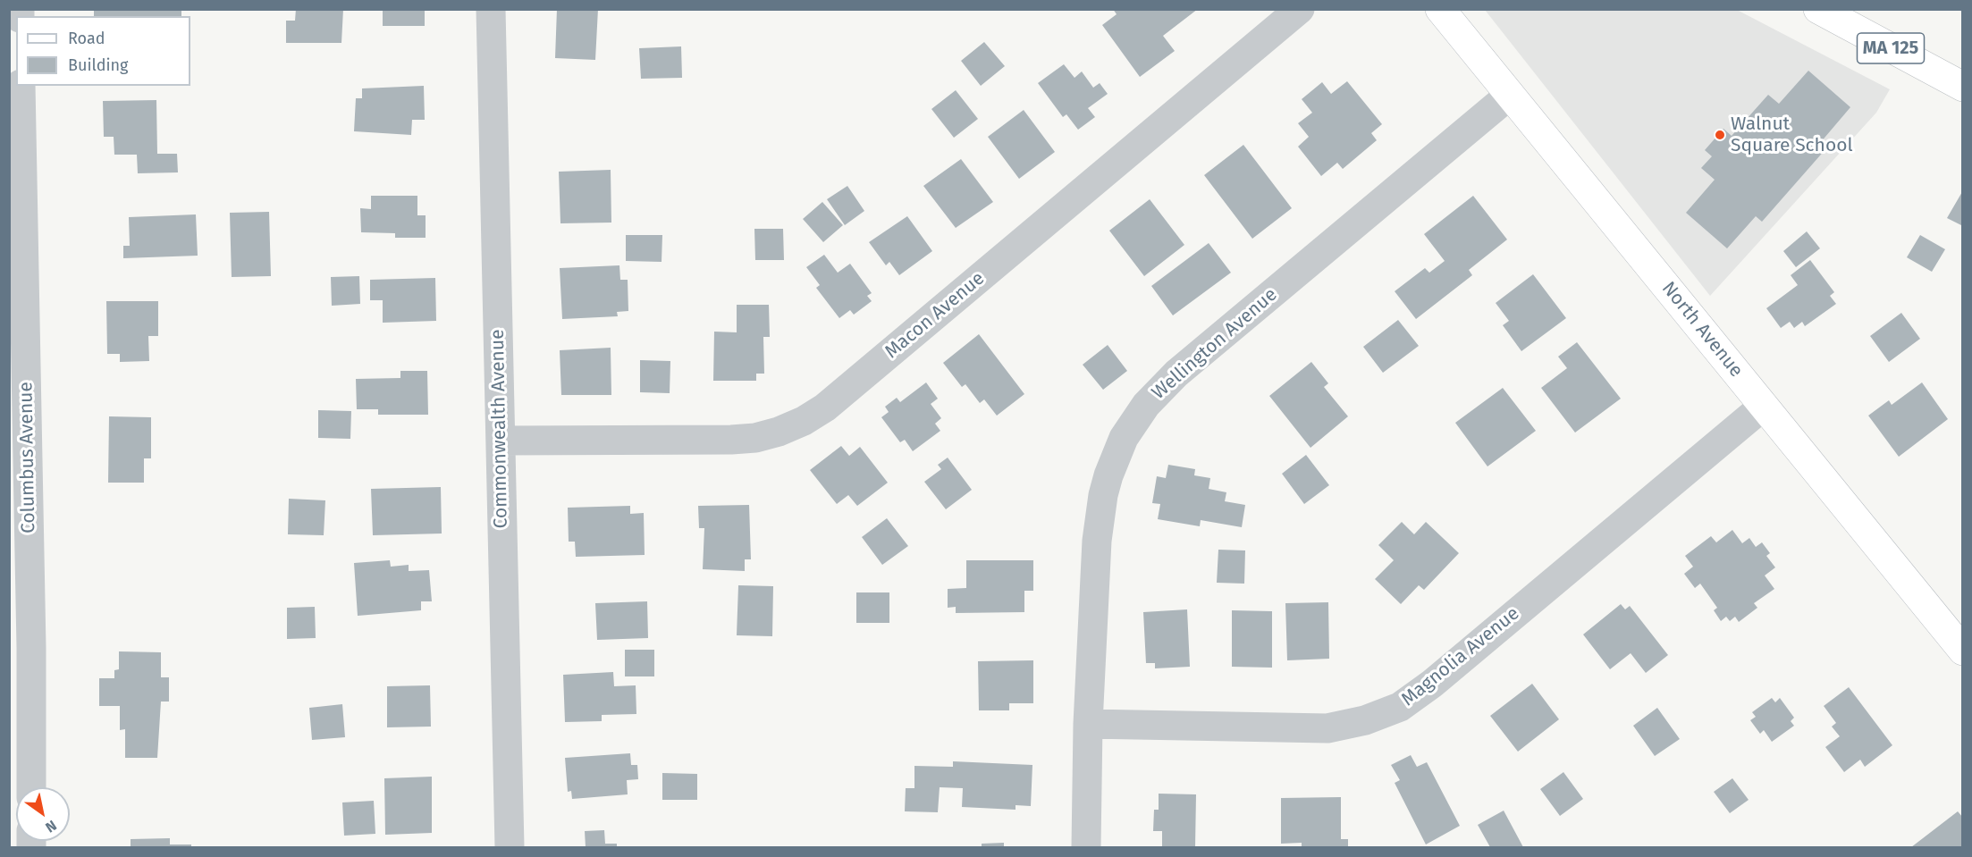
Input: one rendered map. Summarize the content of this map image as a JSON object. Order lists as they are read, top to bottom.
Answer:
{
  "streets": {
    "main road": ["MA 125", "North Avenue"],
    "street": [
      "Macon Avenue",
      "Wellington Avenue",
      "Commonwealth Avenue",
      "Columbus Avenue",
      "Magnolia Avenue"
    ]
  },
  "crossings": [
    ["Macon Avenue", "Commonwealth Avenue"],
    ["North Avenue", "Wellington Avenue"],
    ["North Avenue", "Magnolia Avenue"],
    ["Wellington Avenue", "Magnolia Avenue"]
  ],
  "places": ["Walnut Square School"],
  "legend": ["Road", "Building"],
  "north": "bottom right"
}
